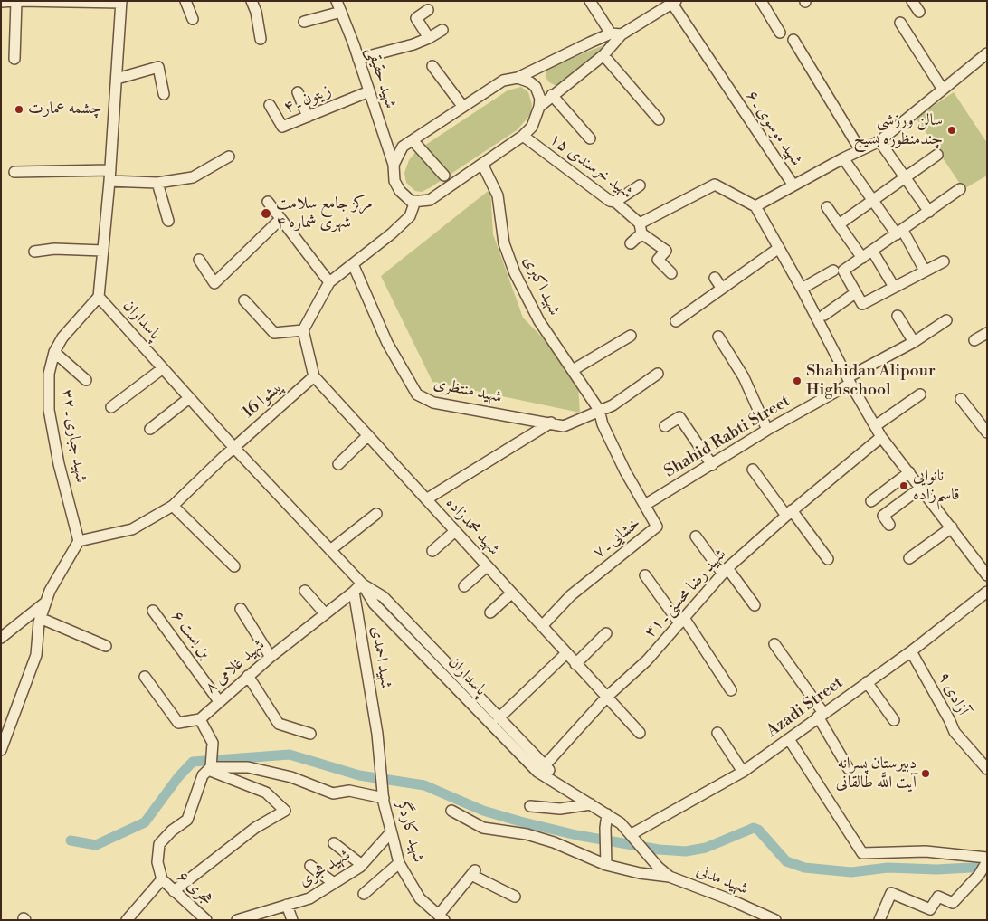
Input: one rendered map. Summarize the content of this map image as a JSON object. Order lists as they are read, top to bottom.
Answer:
{
  "streets": {
    "street": [
      "شهید حقیقی",
      "زیتون ـ ۴",
      "شهید موسوی ـ ۶",
      "شهید خرسندی ۱۵",
      "شهید اکبری",
      "پاسداران",
      "شهید منتظری",
      "پیشوا 16",
      "شهید جباری ـ ۳۲",
      "Shahid Rabti Street",
      "شهید محمدزاده",
      "خشایی ـ ۷",
      "شهید رضا محسنی ـ ۳۱",
      "بن بست ۶",
      "شهید احمدی",
      "۸ شهید غلامی",
      "آزادی ۹",
      "Azadi Street",
      "شهید کاردگر",
      "شهید هجری",
      "شهید مدنی",
      "هجری ۶"
    ]
  },
  "crossings": [
    ["شهید حقیقی", "زیتون ـ ۴"],
    ["شهید اکبری", "شهید منتظری"],
    ["شهید اکبری", "خشایی ـ ۷"],
    ["پاسداران", "پیشوا 16"],
    ["پاسداران", "شهید جباری ـ ۳۲"],
    ["پاسداران", "شهید رضا محسنی ـ ۳۱"],
    ["پاسداران", "Azadi Street"],
    ["پاسداران", "شهید مدنی"],
    ["شهید منتظری", "خشایی ـ ۷"],
    ["پیشوا 16", "شهید جباری ـ ۳۲"],
    ["پیشوا 16", "شهید محمدزاده"],
    ["Shahid Rabti Street", "خشایی ـ ۷"],
    ["شهید محمدزاده", "خشایی ـ ۷"],
    ["شهید محمدزاده", "شهید رضا محسنی ـ ۳۱"],
    ["بن بست ۶", "۸ شهید غلامی"],
    ["شهید احمدی", "۸ شهید غلامی"],
    ["شهید احمدی", "شهید کاردگر"],
    ["آزادی ۹", "Azadi Street"],
    ["شهید کاردگر", "شهید هجری"]
  ],
  "places": [
    "چشمه عمارت",
    "سالن ورزشی چندمنظوره بسیج",
    "مرکز جامع سلامت شهری شماره ۴",
    "Shahidan Alipour Highschool",
    "نانوایی قاسم‌زاده",
    "دبیرستان پسرانه آیت اللَّه طالقانی"
  ]
}
